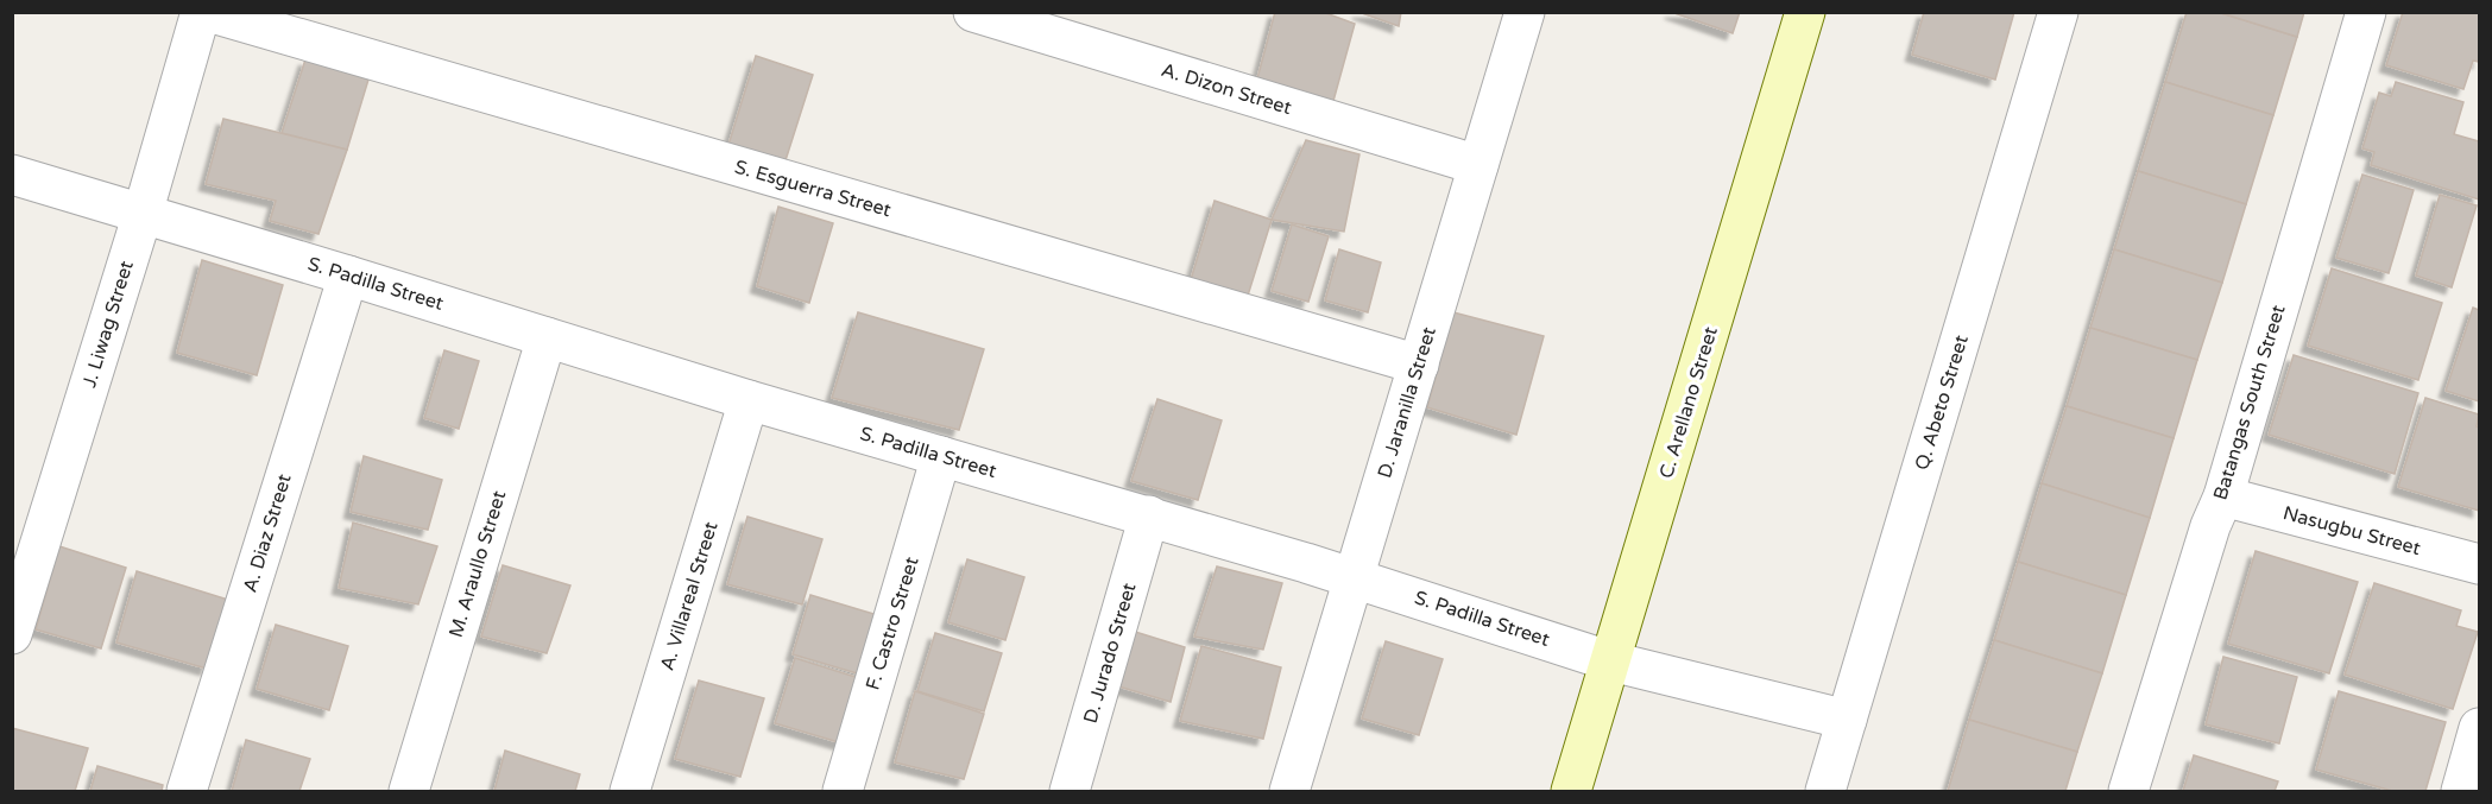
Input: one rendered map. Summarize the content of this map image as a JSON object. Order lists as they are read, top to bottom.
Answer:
{
  "streets": {
    "street": [
      "A. Dizon Street",
      "S. Esguerra Street",
      "S. Padilla Street",
      "J. Liwag Street",
      "D. Jaranilla Street",
      "C. Arellano Street",
      "Q. Abeto Street",
      "Batangas South Street",
      "Nasugbu Street",
      "A. Diaz Street",
      "M. Araullo Street",
      "A. Villareal Street",
      "F. Castro Street",
      "D. Jurado Street"
    ]
  },
  "crossings": [
    ["A. Dizon Street", "D. Jaranilla Street"],
    ["S. Esguerra Street", "D. Jaranilla Street"],
    ["S. Padilla Street", "J. Liwag Street"],
    ["S. Padilla Street", "D. Jaranilla Street"],
    ["S. Padilla Street", "C. Arellano Street"],
    ["S. Padilla Street", "Q. Abeto Street"],
    ["S. Padilla Street", "A. Diaz Street"],
    ["S. Padilla Street", "M. Araullo Street"],
    ["S. Padilla Street", "A. Villareal Street"],
    ["S. Padilla Street", "F. Castro Street"],
    ["S. Padilla Street", "D. Jurado Street"],
    ["Batangas South Street", "Nasugbu Street"]
  ]
}
